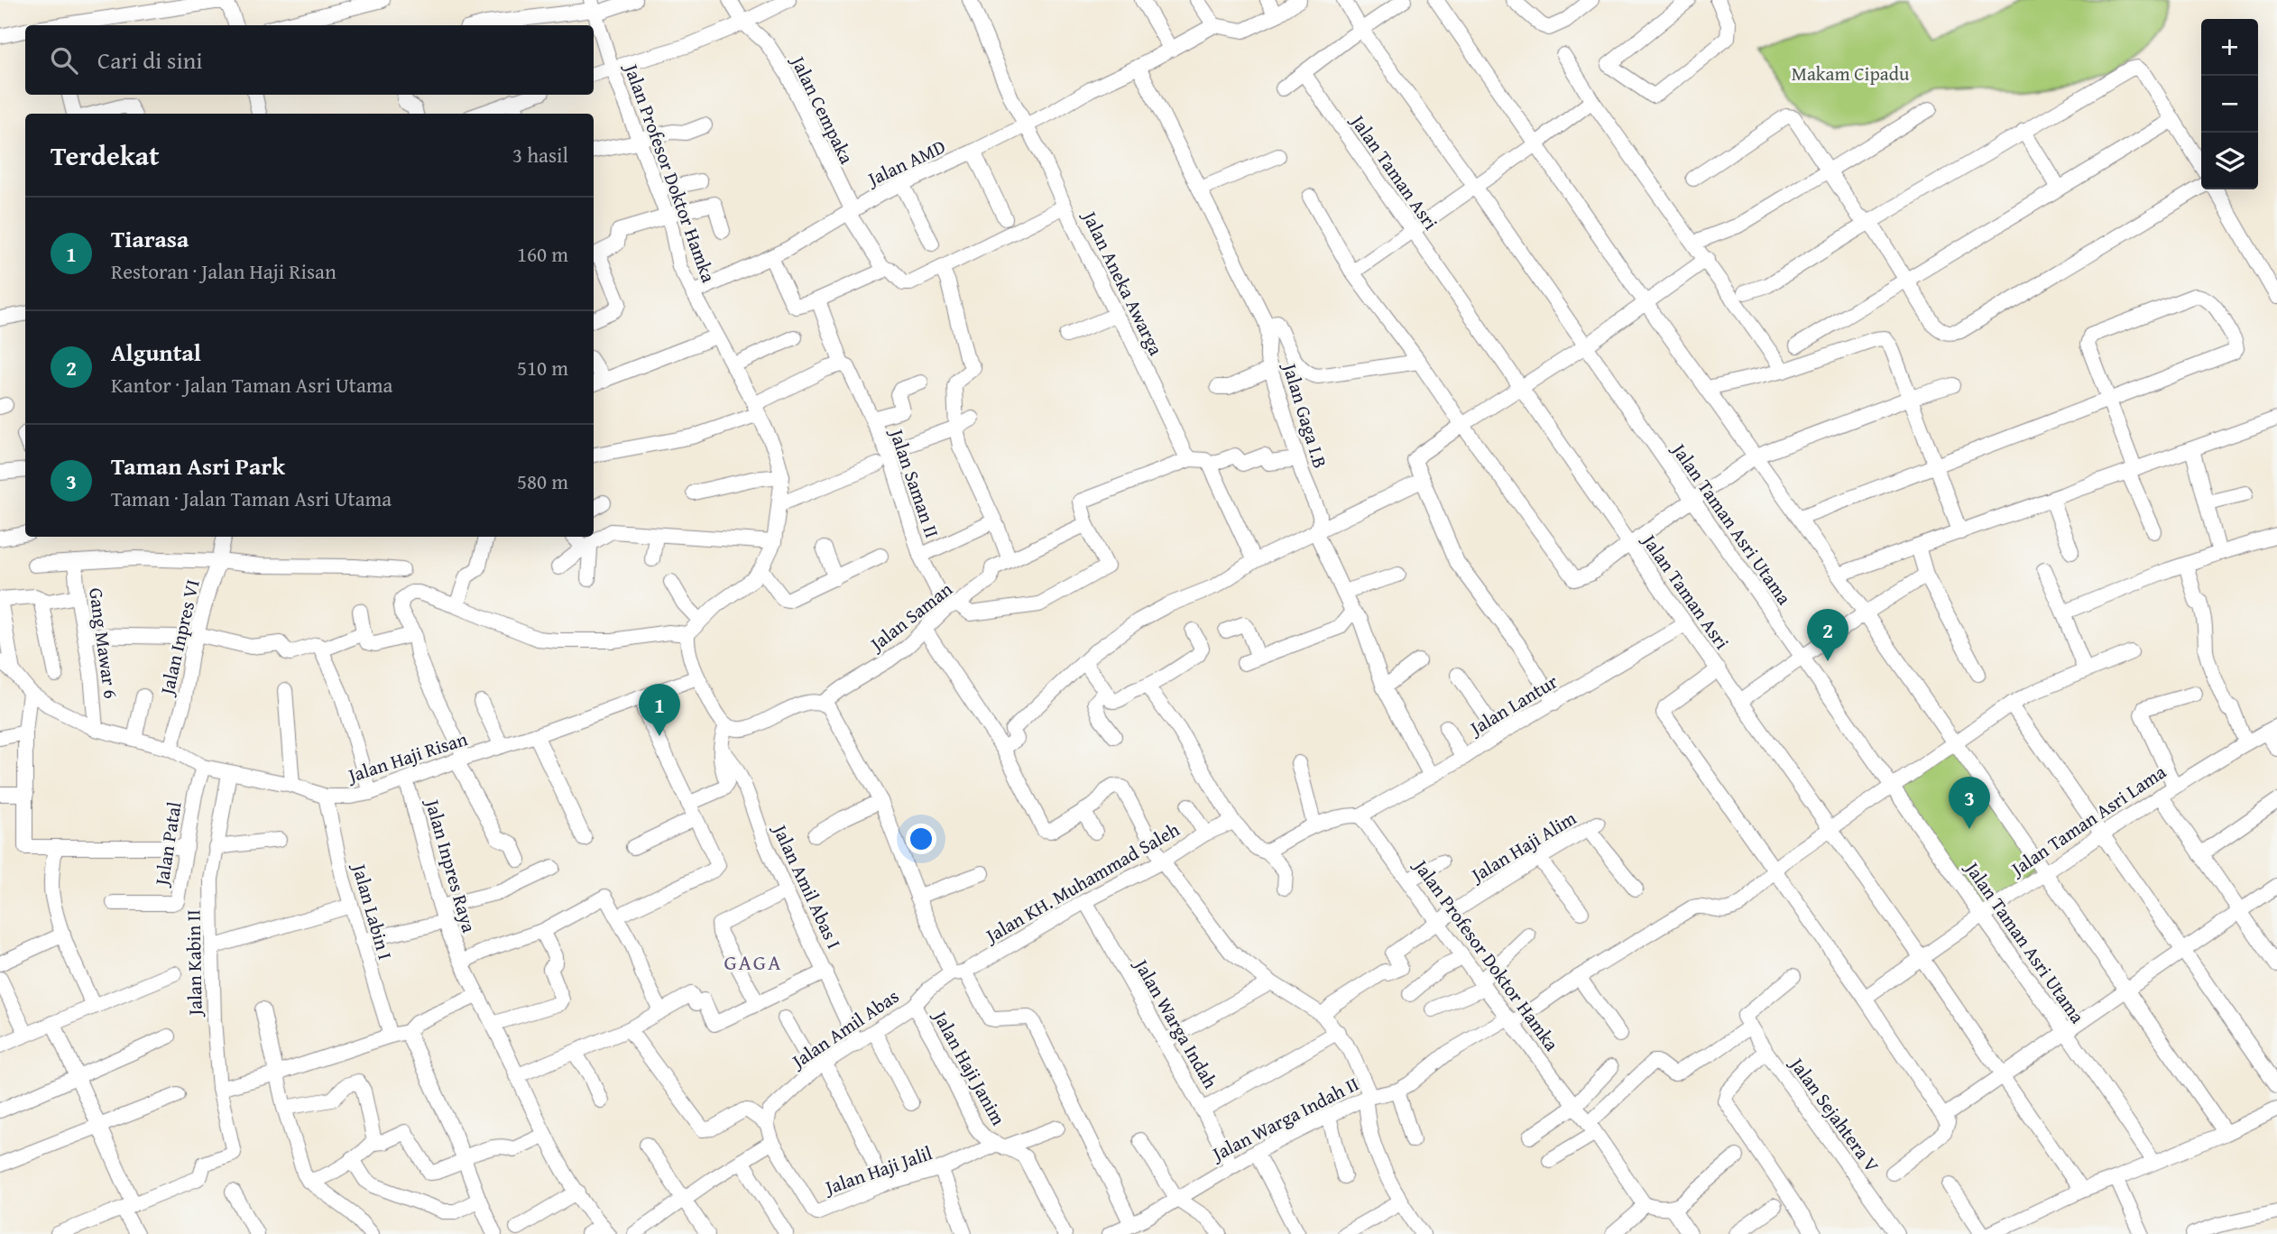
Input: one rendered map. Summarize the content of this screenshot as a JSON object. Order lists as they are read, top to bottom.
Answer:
{
  "streets": {
    "street": [
      "Jalan Cempaka",
      "Jalan AMD",
      "Jalan Taman Asri",
      "Jalan Profesor Doktor Hamka",
      "Jalan Aneka Awarga",
      "Jalan Gaga I.B",
      "Jalan Saman II",
      "Jalan Taman Asri Utama",
      "Jalan Saman",
      "Jalan Inpres VI",
      "Gang Mawar 6",
      "Jalan Lantur",
      "Jalan Haji Risan",
      "Jalan Taman Asri Lama",
      "Jalan Patal",
      "Jalan Haji Alim",
      "Jalan Inpres Raya",
      "Jalan KH. Muhammad Saleh",
      "Jalan Amil Abas I",
      "Jalan Labin I",
      "Jalan Kabin II",
      "Jalan Warga Indah",
      "Jalan Amil Abas",
      "Jalan Haji Janim",
      "Jalan Sejahtera V",
      "Jalan Warga Indah II",
      "Jalan Haji Jalil"
    ]
  },
  "crossings": [
    ["Jalan Cempaka", "Jalan AMD"],
    ["Jalan AMD", "Jalan Profesor Doktor Hamka"],
    ["Jalan AMD", "Jalan Aneka Awarga"],
    ["Jalan AMD", "Jalan Gaga I.B"],
    ["Jalan Taman Asri", "Jalan Lantur"],
    ["Jalan Taman Asri", "Jalan Taman Asri Lama"],
    ["Jalan Taman Asri", "Jalan Warga Indah II"],
    ["Jalan Profesor Doktor Hamka", "Jalan Lantur"],
    ["Jalan Profesor Doktor Hamka", "Jalan Haji Alim"],
    ["Jalan Profesor Doktor Hamka", "Jalan Warga Indah II"],
    ["Jalan Gaga I.B", "Jalan Lantur"],
    ["Jalan Saman II", "Jalan Saman"],
    ["Jalan Taman Asri Utama", "Jalan Taman Asri Lama"],
    ["Jalan Taman Asri Utama", "Jalan Warga Indah II"],
    ["Jalan Inpres VI", "Jalan Haji Risan"],
    ["Gang Mawar 6", "Jalan Haji Risan"],
    ["Jalan Haji Risan", "Jalan Patal"],
    ["Jalan Haji Risan", "Jalan Inpres Raya"],
    ["Jalan Haji Risan", "Jalan Labin I"],
    ["Jalan Haji Risan", "Jalan Kabin II"],
    ["Jalan KH. Muhammad Saleh", "Jalan Warga Indah"],
    ["Jalan KH. Muhammad Saleh", "Jalan Amil Abas"],
    ["Jalan Amil Abas I", "Jalan Amil Abas"],
    ["Jalan Warga Indah", "Jalan Warga Indah II"],
    ["Jalan Amil Abas", "Jalan Haji Janim"],
    ["Jalan Haji Janim", "Jalan Haji Jalil"]
  ],
  "districts": ["GAGA"],
  "parks": ["Makam Cipadu"],
  "page": {
    "map_buttons": ["+", "−"],
    "search": "Cari di sini",
    "heading": ["Terdekat", "3 hasil"],
    "list": [
      {
        "mark": "1",
        "name": "Tiarasa",
        "note": "Restoran · Jalan Haji Risan",
        "value": "160 m"
      },
      {
        "mark": "2",
        "name": "Alguntal",
        "note": "Kantor · Jalan Taman Asri Utama",
        "value": "510 m"
      },
      {
        "mark": "3",
        "name": "Taman Asri Park",
        "note": "Taman · Jalan Taman Asri Utama",
        "value": "580 m"
      }
    ],
    "pins": ["2", "1", "3"]
  }
}
